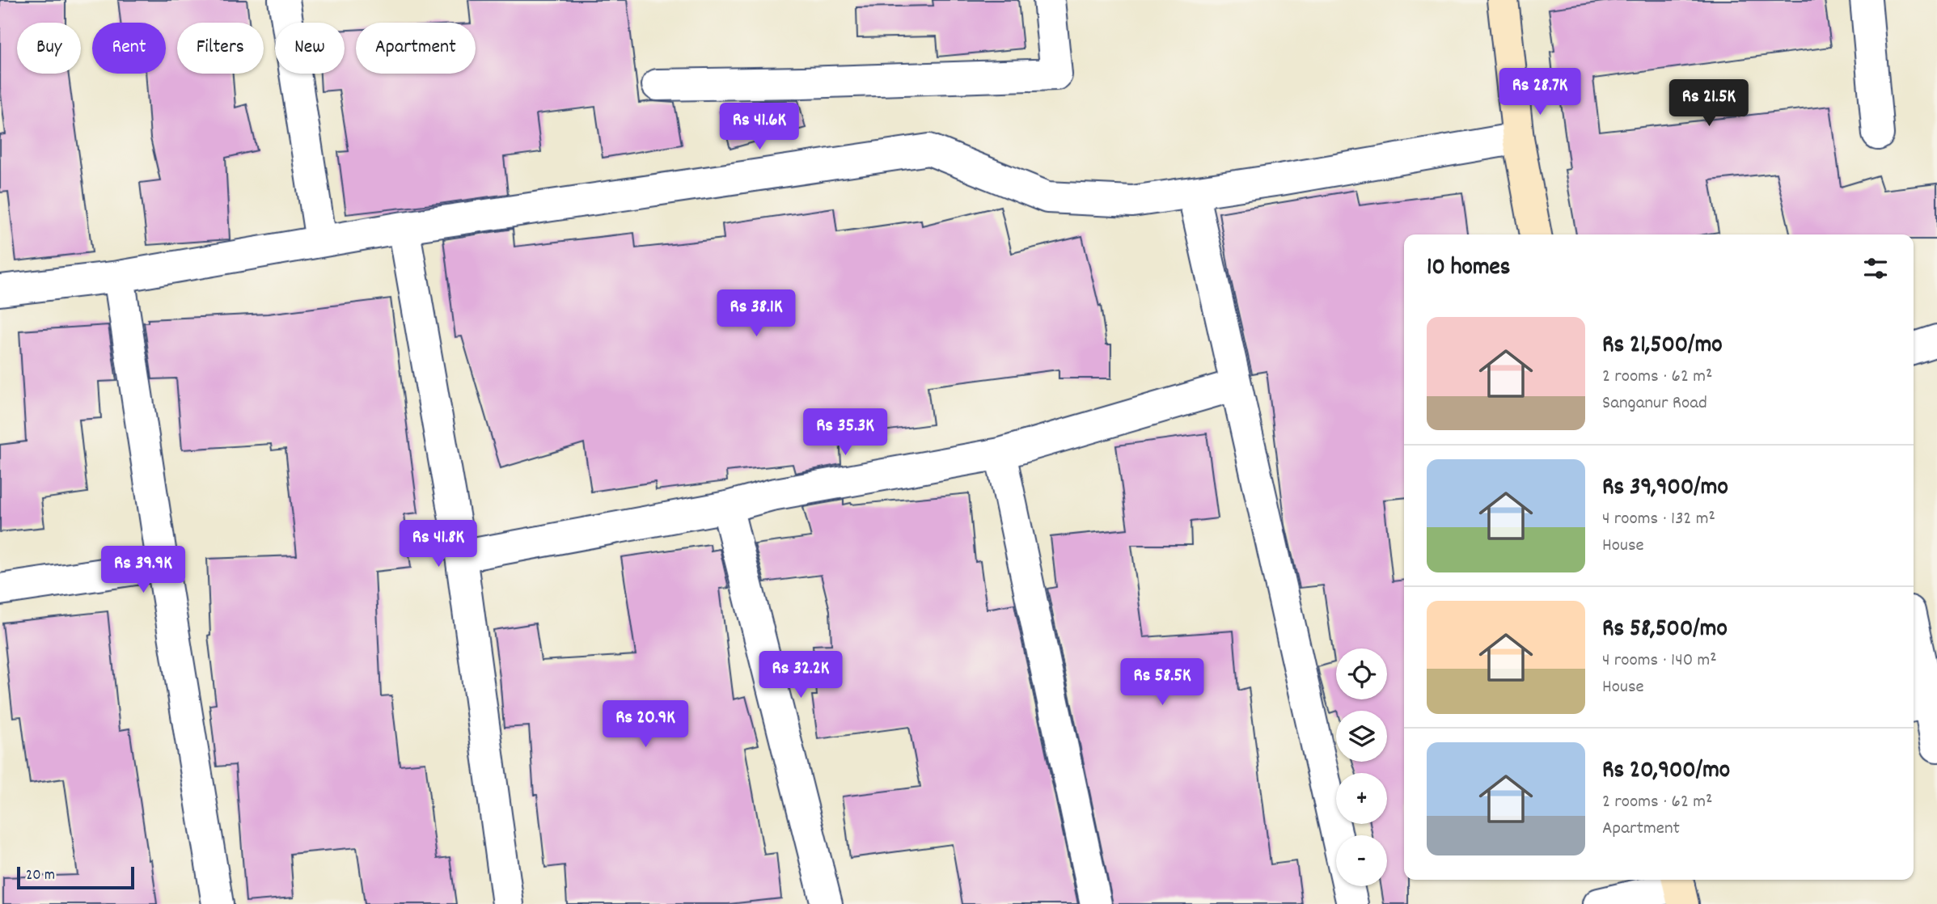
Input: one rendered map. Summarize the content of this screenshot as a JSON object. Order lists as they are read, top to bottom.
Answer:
{
  "scale_bar": "20 m",
  "page": {
    "chip": [
      "Buy",
      "Rent",
      "Filters",
      "New",
      "Apartment"
    ],
    "price": [
      "Rs 28.7K",
      "Rs 21.5K",
      "Rs 41.6K",
      "Rs 38.1K",
      "Rs 35.3K",
      "Rs 41.8K",
      "Rs 39.9K",
      "Rs 32.2K",
      "Rs 58.5K",
      "Rs 20.9K"
    ],
    "heading": "10 homes",
    "list": [
      {
        "name": "Rs 21,500/mo",
        "note": "2 rooms · 62 m² · Sanganur Road"
      },
      {
        "name": "Rs 39,900/mo",
        "note": "4 rooms · 132 m² · House"
      },
      {
        "name": "Rs 58,500/mo",
        "note": "4 rooms · 140 m² · House"
      },
      {
        "name": "Rs 20,900/mo",
        "note": "2 rooms · 62 m² · Apartment"
      }
    ],
    "map_buttons": ["+", "−"],
    "scale": "20 m"
  }
}
